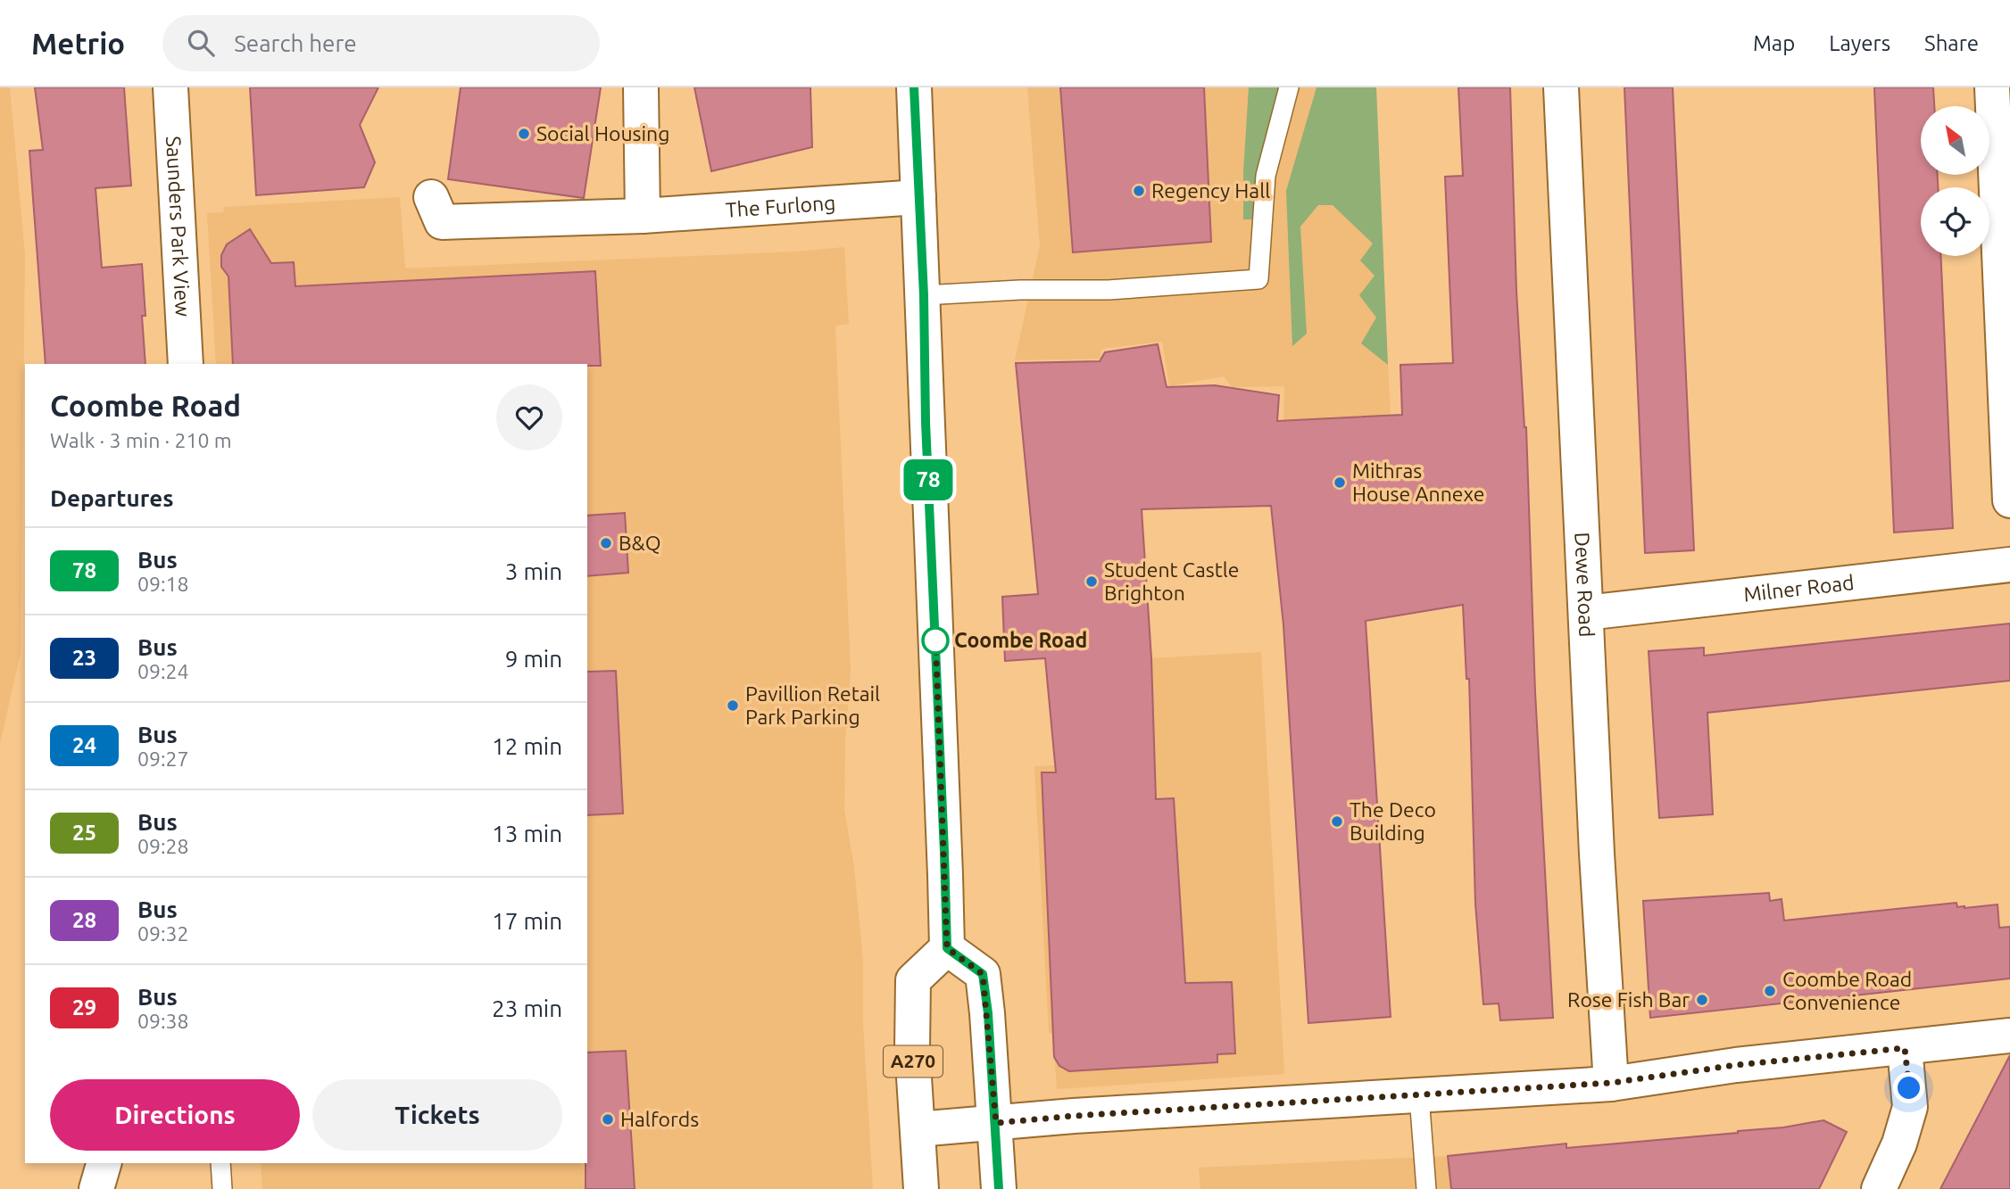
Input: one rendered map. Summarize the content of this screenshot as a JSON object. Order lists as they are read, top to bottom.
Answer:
{
  "streets": {
    "street": [
      "The Furlong",
      "Saunders Park View",
      "Dewe Road",
      "Milner Road",
      "A270"
    ]
  },
  "crossings": [
    ["Dewe Road", "Milner Road"]
  ],
  "places": [
    "Social Housing",
    "Regency Hall",
    "Mithras House Annexe",
    "B&Q",
    "Student Castle Brighton",
    "Coombe Road",
    "Pavillion Retail Park Parking",
    "The Deco Building",
    "Coombe Road Convenience",
    "Rose Fish Bar",
    "Halfords"
  ],
  "lines": ["bus line 78"],
  "north": "top left",
  "page": {
    "header": "Metrio",
    "search": "Search here",
    "nav": ["Map", "Layers", "Share"],
    "on_map": "78",
    "heading": [
      ["Coombe Road", "Walk · 3 min · 210 m"],
      "Departures"
    ],
    "list": [
      {
        "mark": "78",
        "name": "Bus",
        "note": "09:18",
        "value": "3 min"
      },
      {
        "mark": "23",
        "name": "Bus",
        "note": "09:24",
        "value": "9 min"
      },
      {
        "mark": "24",
        "name": "Bus",
        "note": "09:27",
        "value": "12 min"
      },
      {
        "mark": "25",
        "name": "Bus",
        "note": "09:28",
        "value": "13 min"
      },
      {
        "mark": "28",
        "name": "Bus",
        "note": "09:32",
        "value": "17 min"
      },
      {
        "mark": "29",
        "name": "Bus",
        "note": "09:38",
        "value": "23 min"
      }
    ],
    "buttons": ["Directions", "Tickets"]
  }
}
